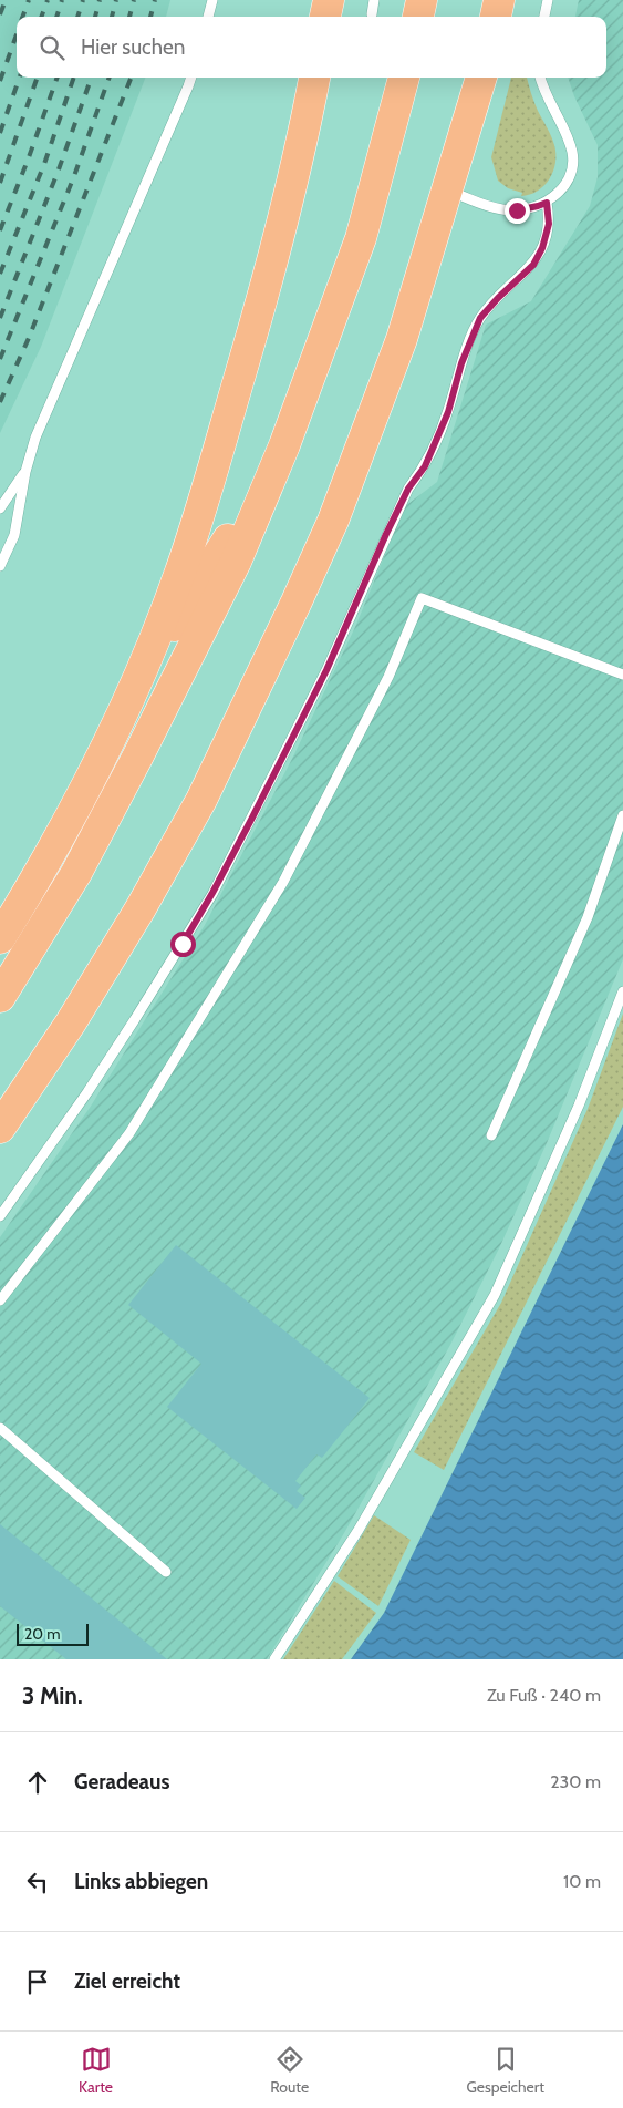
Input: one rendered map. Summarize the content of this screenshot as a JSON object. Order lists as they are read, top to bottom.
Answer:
{
  "scale_bar": "20 m",
  "page": {
    "search": "Hier suchen",
    "scale": "20 m",
    "heading": ["3 Min.", "Zu Fuß · 240 m"],
    "list": [
      ["Geradeaus", "230 m"],
      ["Links abbiegen", "10 m"],
      "Ziel erreicht"
    ],
    "nav": ["Karte", "Route", "Gespeichert"]
  }
}
